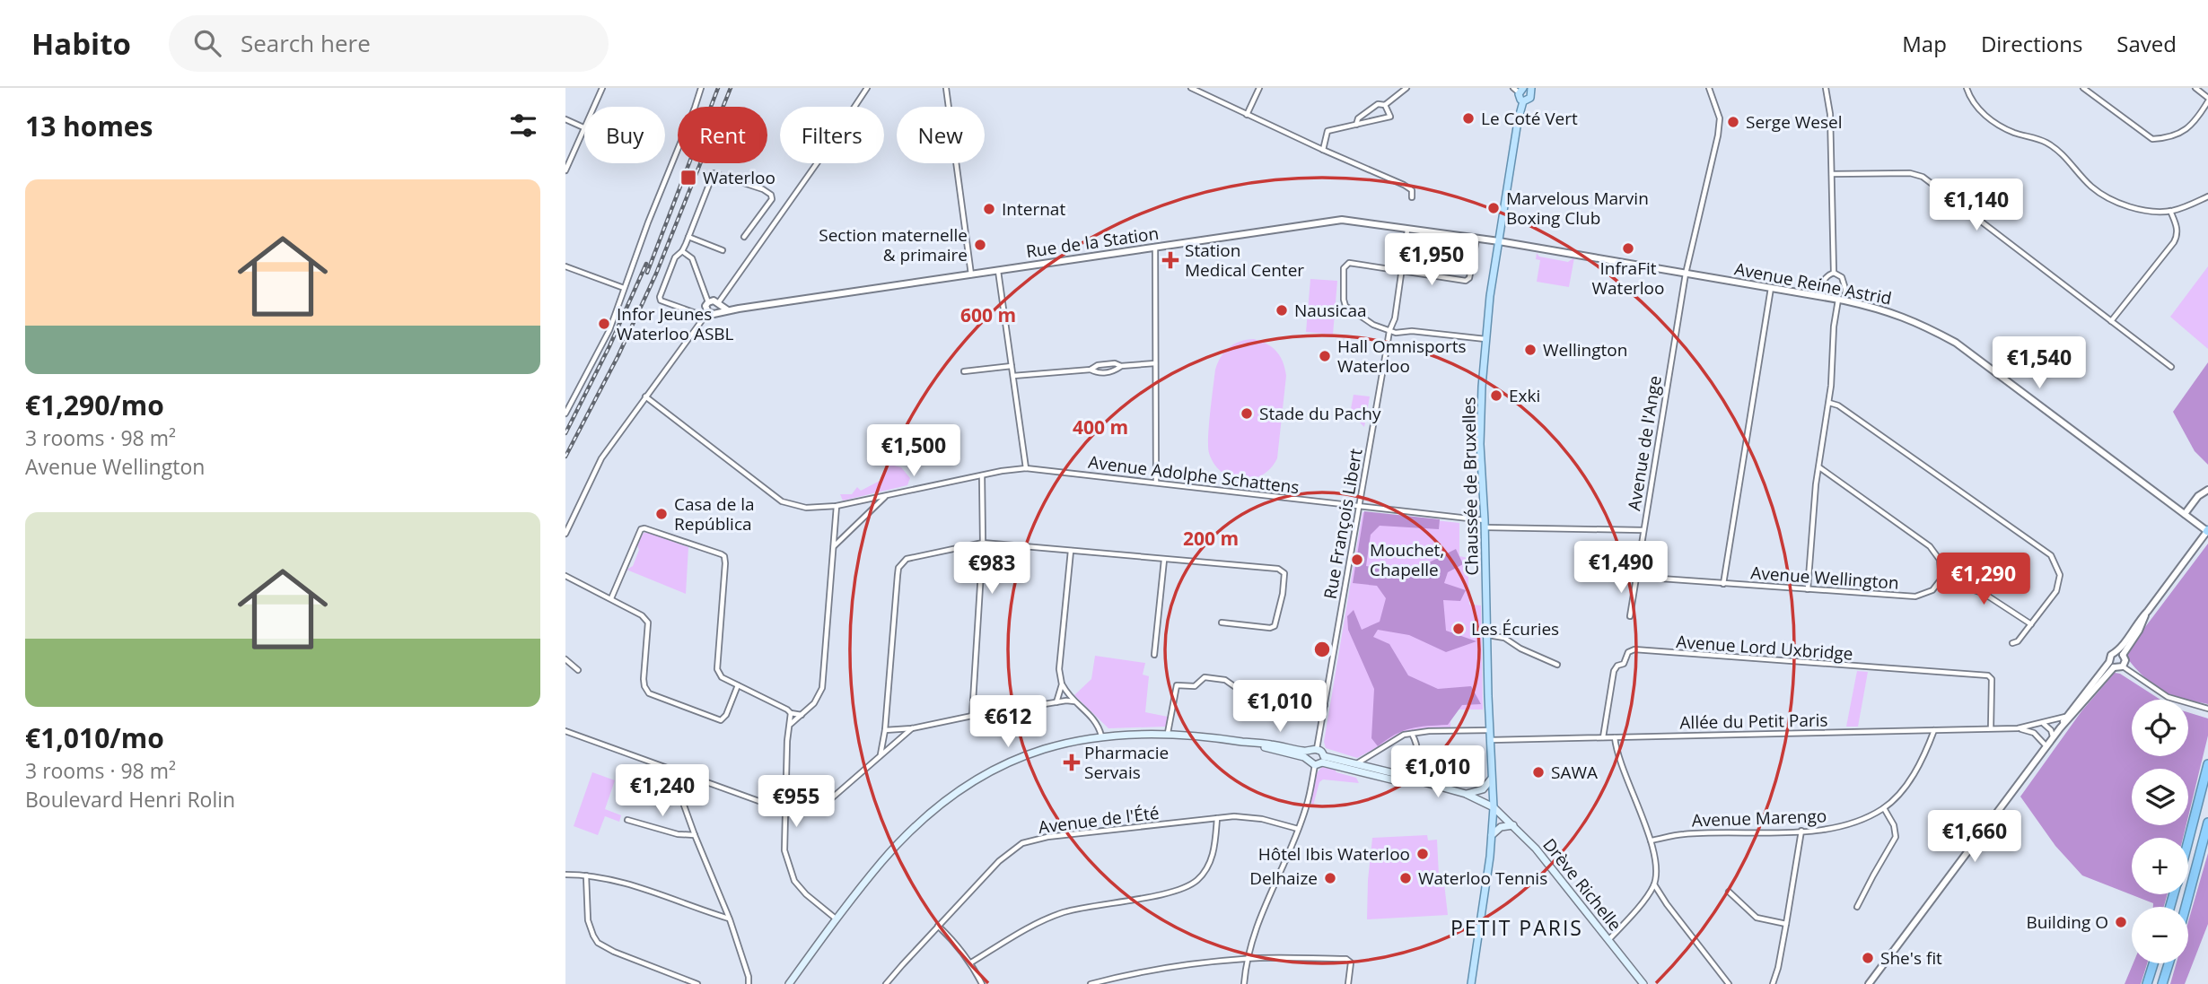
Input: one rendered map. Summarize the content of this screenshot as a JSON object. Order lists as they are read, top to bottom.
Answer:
{
  "streets": {
    "main road": ["Chaussée de Bruxelles", "Drève Richelle"],
    "street": [
      "Rue de la Station",
      "Avenue Reine Astrid",
      "Avenue de l'Ange",
      "Avenue Adolphe Schattens",
      "Rue François Libert",
      "Avenue Wellington",
      "Avenue Lord Uxbridge",
      "Allée du Petit Paris",
      "Avenue Marengo",
      "Avenue de l'Été"
    ]
  },
  "crossings": [
    ["Rue de la Station", "Avenue Reine Astrid"],
    ["Rue de la Station", "Chaussée de Bruxelles"],
    ["Rue de la Station", "Rue François Libert"],
    ["Avenue Reine Astrid", "Avenue de l'Ange"],
    ["Avenue Reine Astrid", "Chaussée de Bruxelles"],
    ["Avenue de l'Ange", "Avenue Adolphe Schattens"],
    ["Avenue de l'Ange", "Avenue Wellington"],
    ["Avenue Adolphe Schattens", "Chaussée de Bruxelles"],
    ["Avenue Adolphe Schattens", "Rue François Libert"],
    ["Chaussée de Bruxelles", "Allée du Petit Paris"],
    ["Chaussée de Bruxelles", "Drève Richelle"],
    ["Avenue Lord Uxbridge", "Allée du Petit Paris"],
    ["Allée du Petit Paris", "Avenue Marengo"]
  ],
  "districts": ["PETIT PARIS"],
  "places": {
    "other": [
      "Le Coté Vert",
      "Serge Wesel",
      "Marvelous Marvin Boxing Club",
      "Internat",
      "Section maternelle & primaire",
      "InfraFit Waterloo",
      "Nausicaa",
      "Infor Jeunes Waterloo ASBL",
      "Wellington",
      "Hall Omnisports Waterloo",
      "Exki",
      "Stade du Pachy",
      "Casa de la República",
      "Mouchet, Chapelle",
      "Les Écuries",
      "SAWA",
      "Hôtel Ibis Waterloo",
      "Delhaize",
      "Waterloo Tennis",
      "Building O",
      "She's fit"
    ],
    "transit": ["Waterloo"],
    "health": ["Station Medical Center", "Pharmacie Servais"]
  },
  "page": {
    "header": "Habito",
    "search": "Search here",
    "nav": ["Map", "Directions", "Saved"],
    "heading": "13 homes",
    "chip": [
      "Buy",
      "Rent",
      "Filters",
      "New"
    ],
    "list": [
      {
        "name": "€1,290/mo",
        "note": "3 rooms · 98 m² · Avenue Wellington"
      },
      {
        "name": "€1,010/mo",
        "note": "3 rooms · 98 m² · Boulevard Henri Rolin"
      }
    ],
    "price": [
      "€1,140",
      "€1,950",
      "€1,540",
      "€1,500",
      "€1,490",
      "€983",
      "€1,290",
      "€1,010",
      "€612",
      "€1,010",
      "€1,240",
      "€955",
      "€1,660"
    ],
    "map_buttons": ["+", "−"]
  },
  "rings": ["600 m", "400 m", "200 m"]
}
